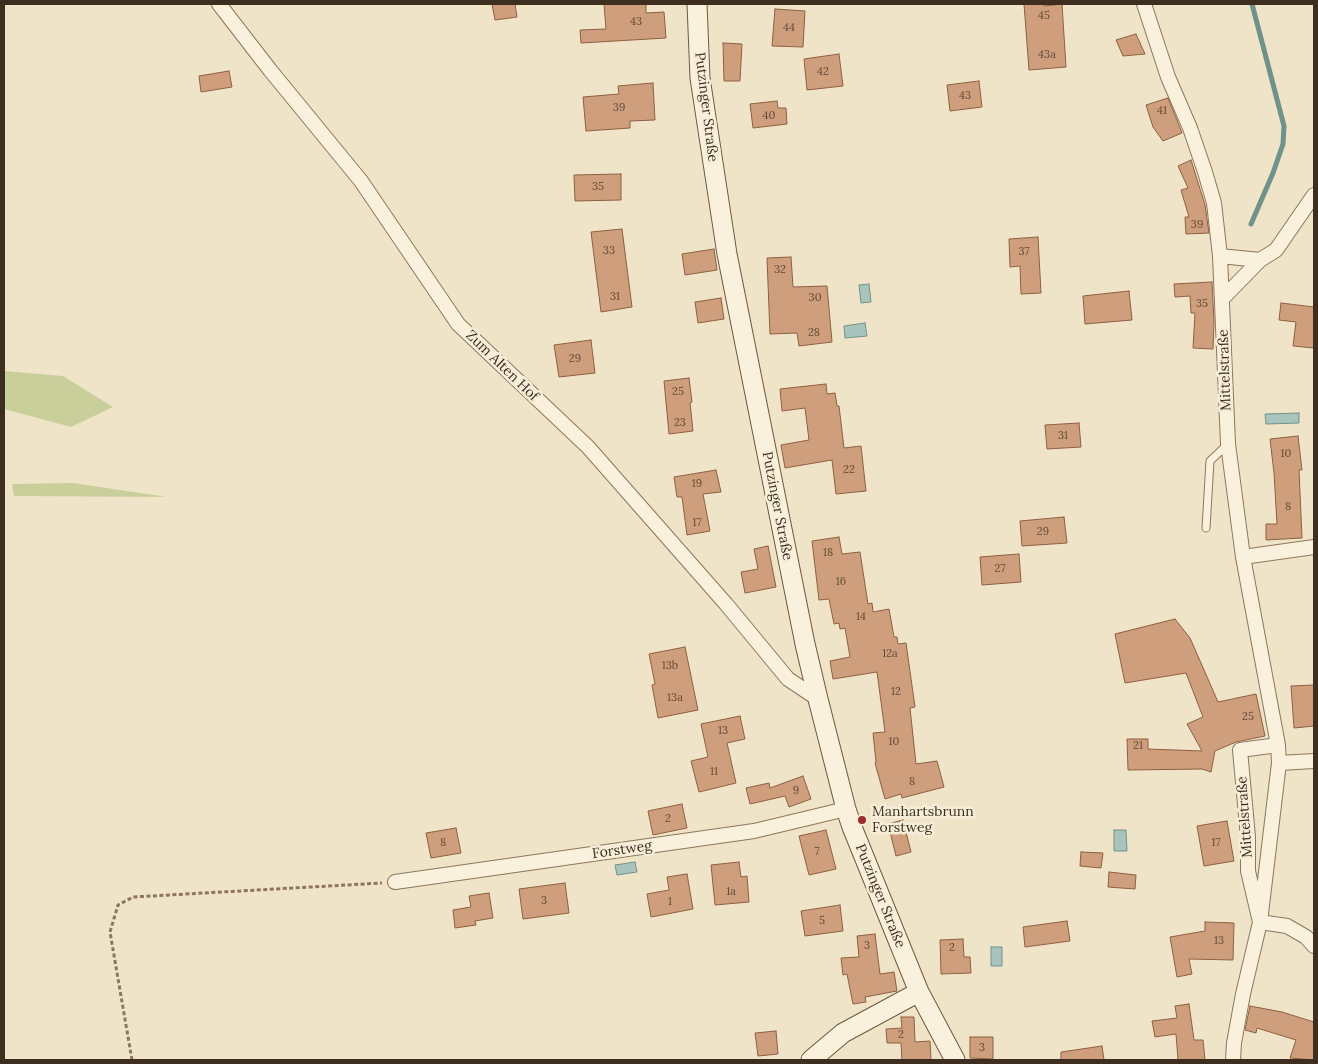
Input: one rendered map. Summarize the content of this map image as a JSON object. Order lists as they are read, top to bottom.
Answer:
{
  "streets": {
    "street": [
      "Putzinger Straße",
      "Zum Alten Hof",
      "Mittelstraße",
      "Forstweg"
    ]
  },
  "crossings": [
    ["Putzinger Straße", "Zum Alten Hof"],
    ["Putzinger Straße", "Forstweg"]
  ],
  "places": ["Manhartsbrunn Forstweg"],
  "house_numbers": [
    "45",
    "43",
    "44",
    "43a",
    "42",
    "43",
    "39",
    "41",
    "40",
    "35",
    "39",
    "33",
    "37",
    "32",
    "31",
    "30",
    "35",
    "28",
    "29",
    "25",
    "23",
    "31",
    "10",
    "22",
    "19",
    "8",
    "17",
    "29",
    "18",
    "27",
    "16",
    "14",
    "12a",
    "13b",
    "12",
    "13a",
    "25",
    "13",
    "10",
    "21",
    "11",
    "8",
    "9",
    "2",
    "8",
    "17",
    "7",
    "1a",
    "3",
    "1",
    "5",
    "13",
    "3",
    "2",
    "2",
    "3"
  ]
}
